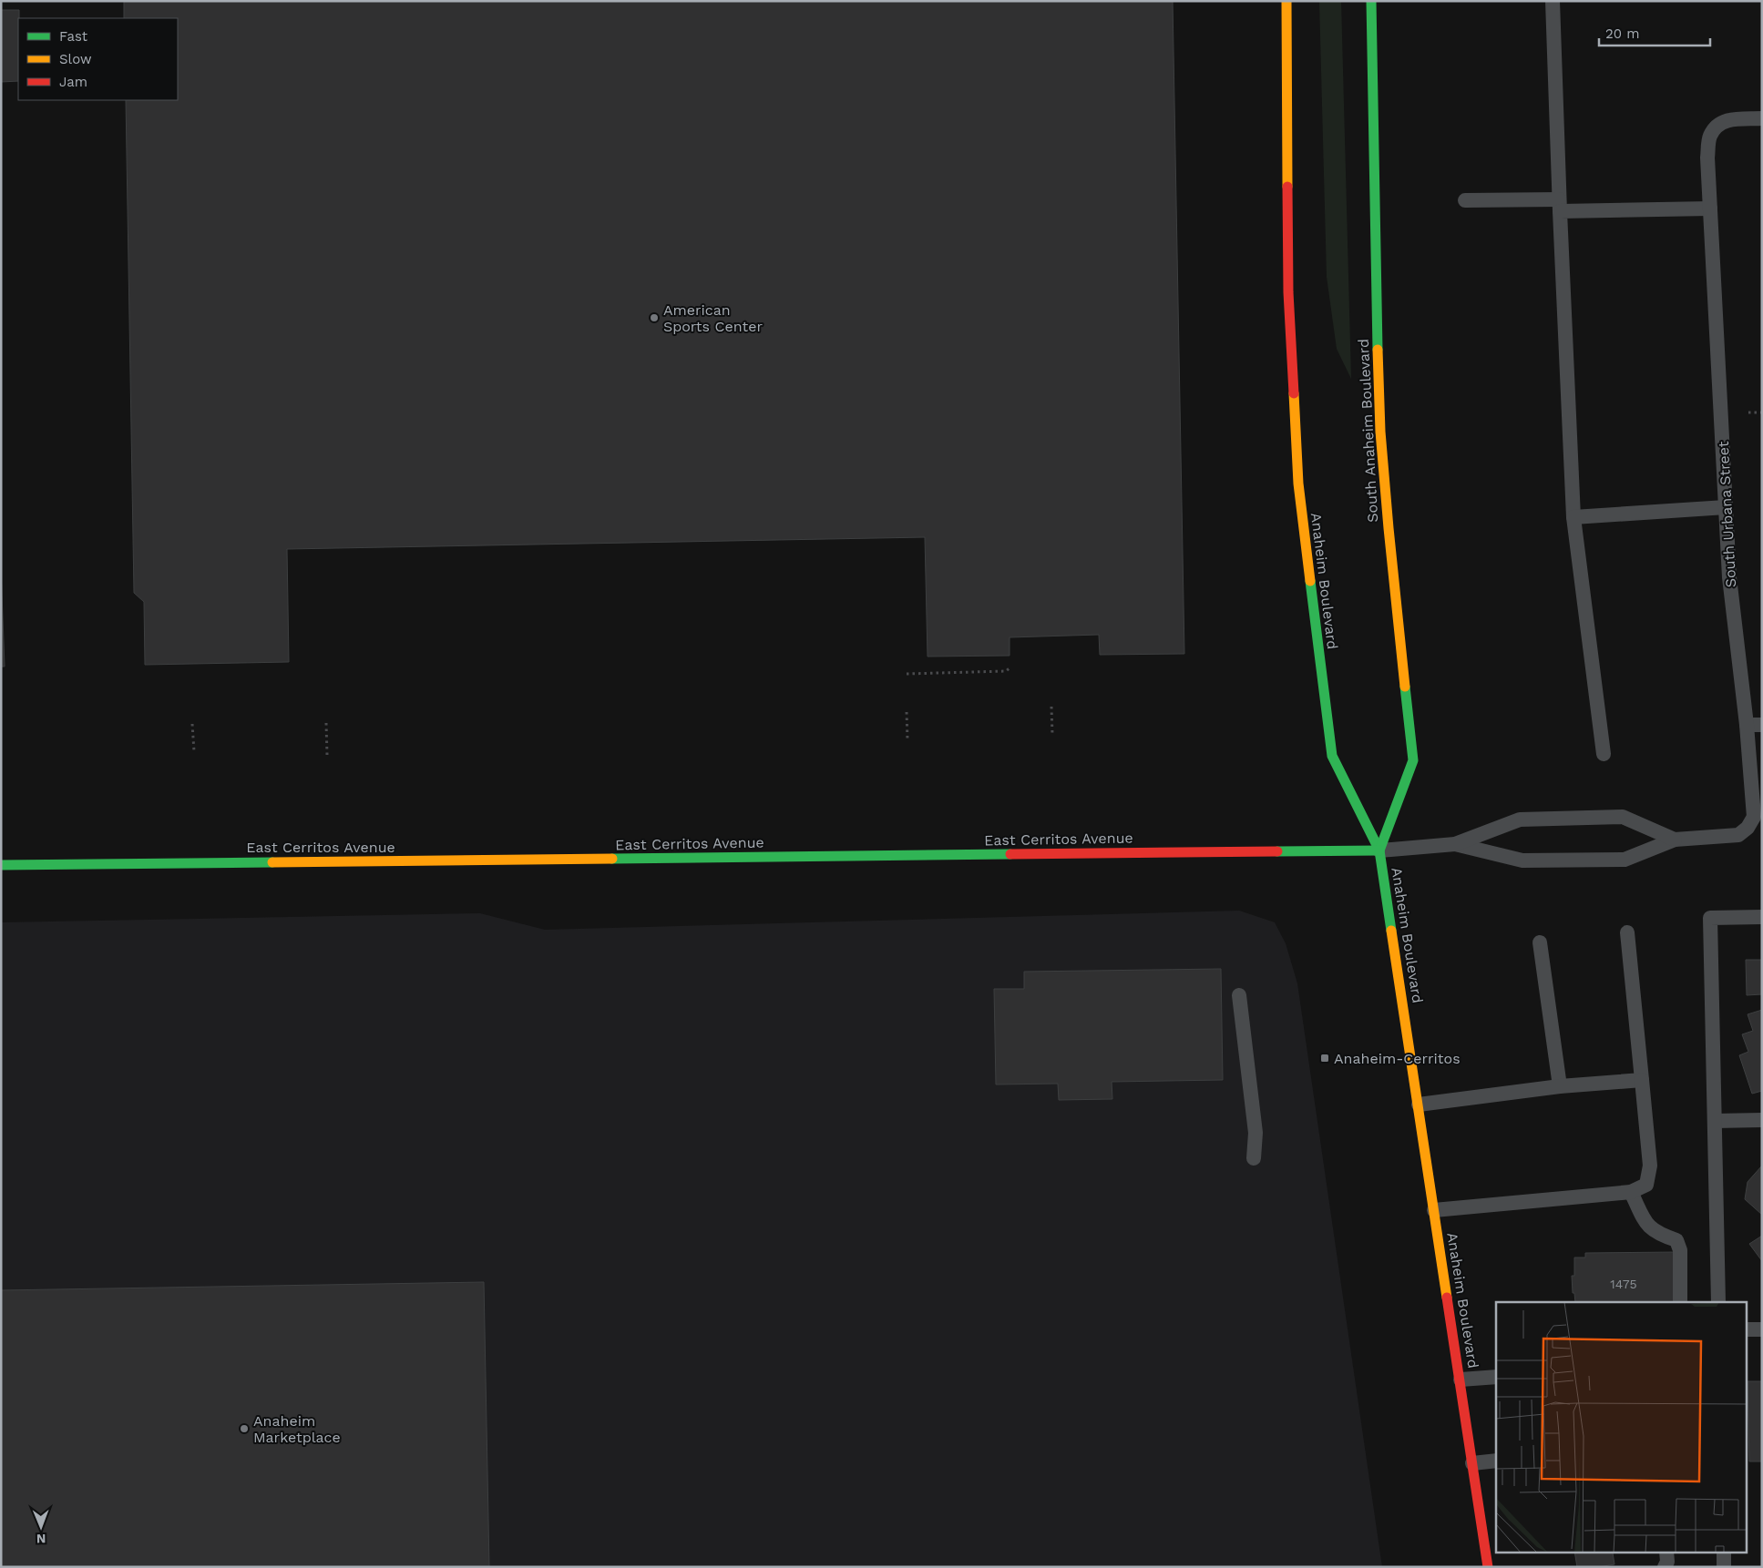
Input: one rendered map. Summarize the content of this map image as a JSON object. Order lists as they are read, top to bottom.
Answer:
{
  "streets": {
    "main road": ["South Anaheim Boulevard", "Anaheim Boulevard", "East Cerritos Avenue"],
    "lane": ["South Urbana Street"]
  },
  "crossings": [
    ["South Anaheim Boulevard", "Anaheim Boulevard"],
    ["South Anaheim Boulevard", "East Cerritos Avenue"],
    ["Anaheim Boulevard", "East Cerritos Avenue"]
  ],
  "places": {
    "other": ["American Sports Center", "Anaheim Marketplace"],
    "transit": ["Anaheim-Cerritos"]
  },
  "house_numbers": ["1475"],
  "legend": ["Fast", "Slow", "Jam"],
  "scale_bar": "20 m",
  "north": "bottom"
}
